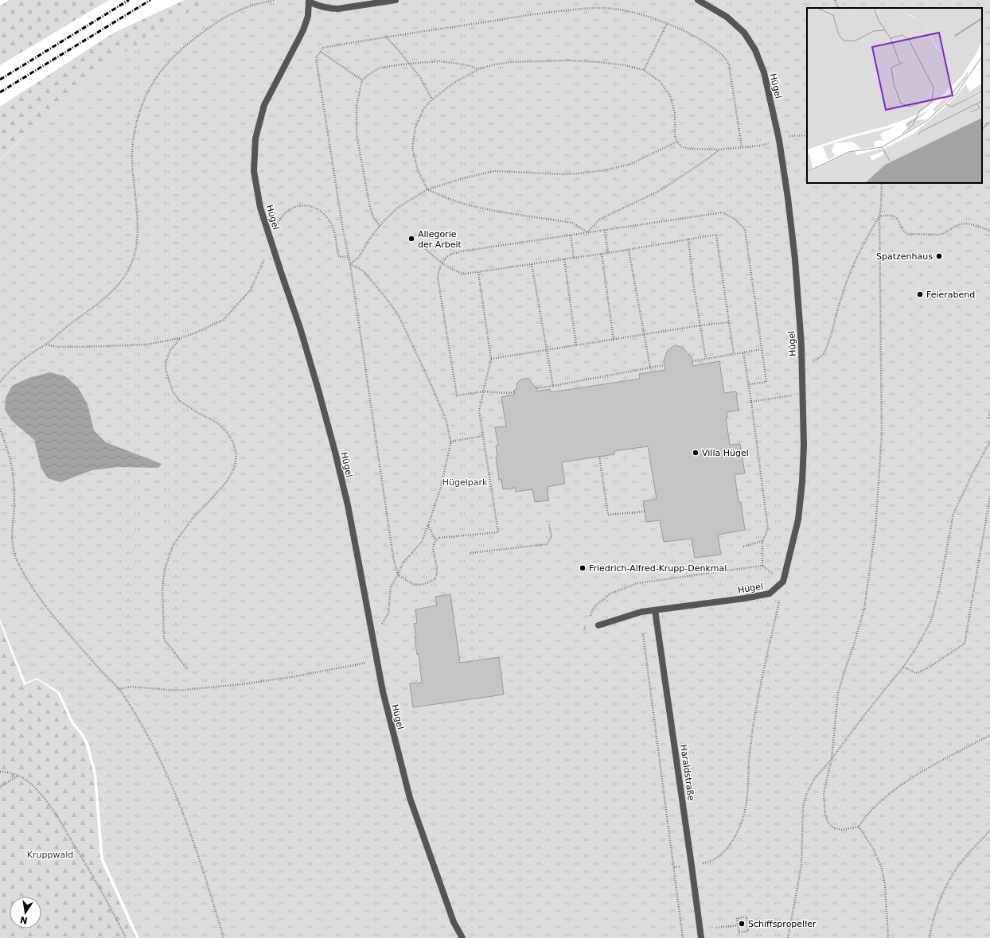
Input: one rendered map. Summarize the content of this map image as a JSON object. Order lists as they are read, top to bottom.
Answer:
{
  "streets": {
    "lane": ["Hügel", "Haraldstraße"]
  },
  "crossings": [
    ["Hügel", "Haraldstraße"]
  ],
  "parks": ["Hügelpark", "Kruppwald"],
  "places": [
    "Allegorie der Arbeit",
    "Spatzenhaus",
    "Feierabend",
    "Villa Hügel",
    "Friedrich-Alfred-Krupp-Denkmal",
    "Schiffspropeller"
  ],
  "north": "bottom"
}
